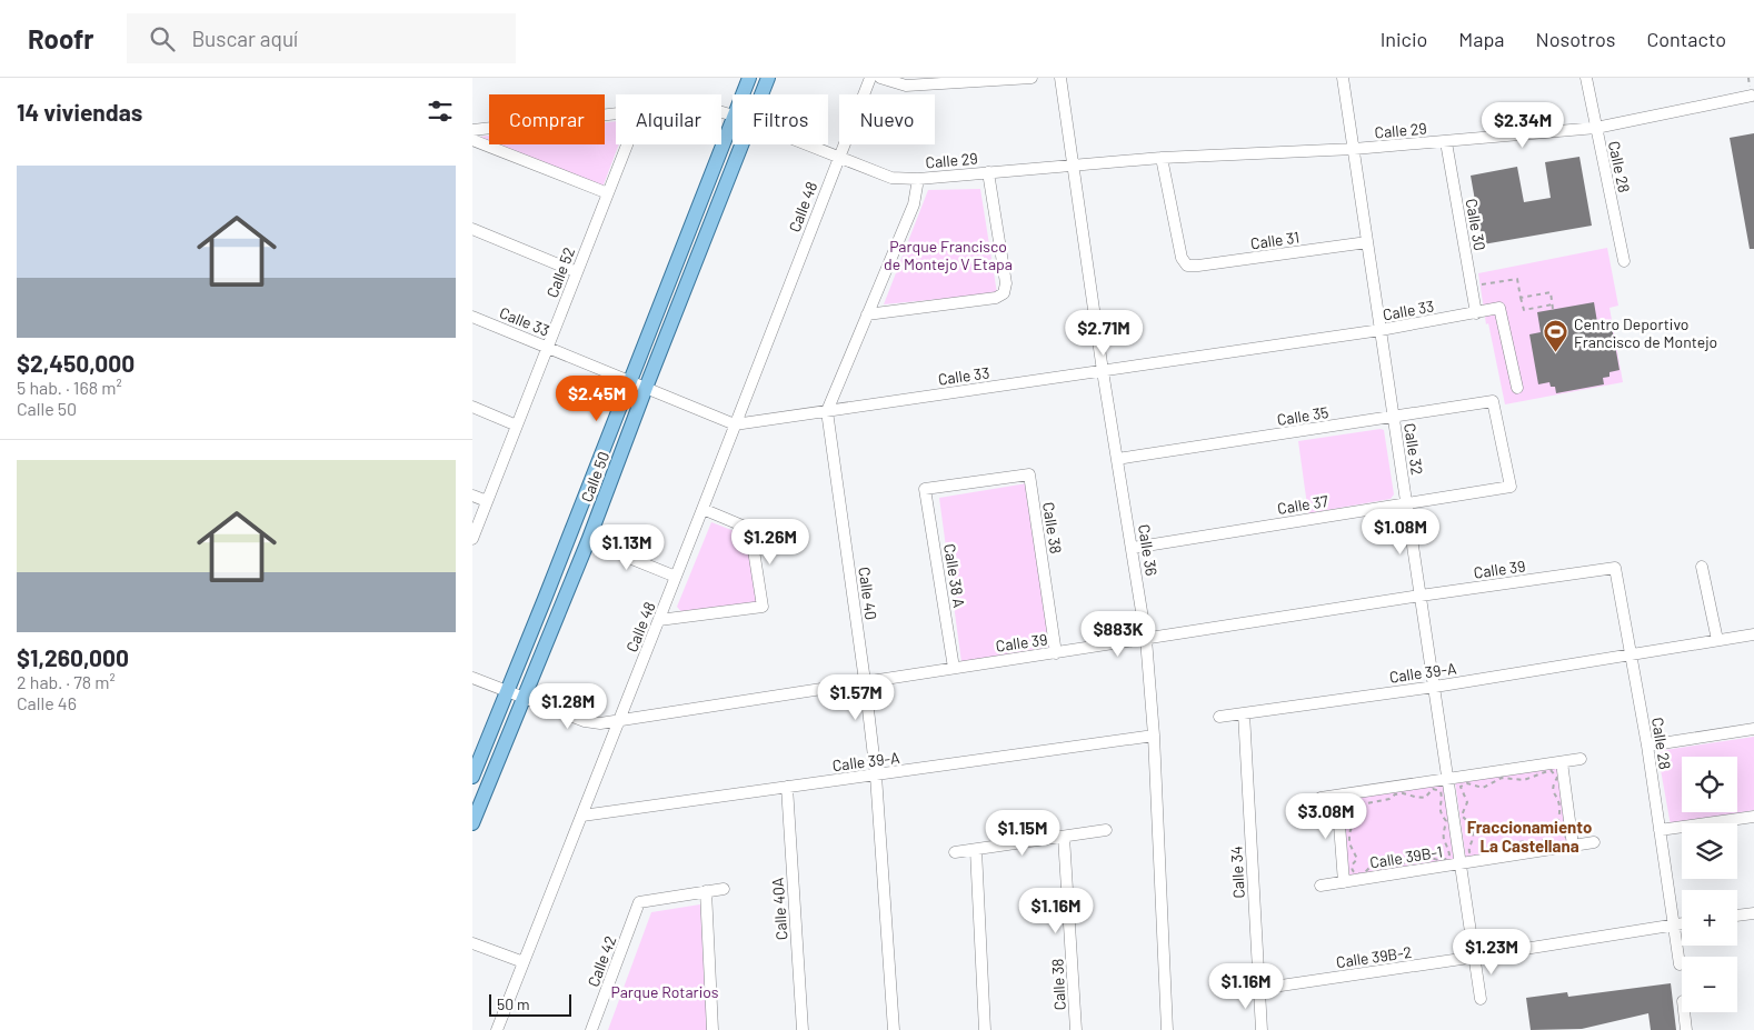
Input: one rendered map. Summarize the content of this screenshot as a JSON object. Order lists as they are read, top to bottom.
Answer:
{
  "streets": {
    "main road": ["Calle 50"],
    "street": [
      "Calle 29",
      "Calle 28",
      "Calle 48",
      "Calle 30",
      "Calle 31",
      "Calle 52",
      "Calle 33",
      "Calle 35",
      "Calle 32",
      "Calle 37",
      "Calle 38",
      "Calle 36",
      "Calle 39",
      "Calle 38 A",
      "Calle 40",
      "Calle 39-A",
      "Calle 39B-1",
      "Calle 34",
      "Calle 40A",
      "Calle 39B-2",
      "Calle 42"
    ]
  },
  "crossings": [
    ["Calle 29", "Calle 28"],
    ["Calle 29", "Calle 48"],
    ["Calle 29", "Calle 30"],
    ["Calle 29", "Calle 31"],
    ["Calle 29", "Calle 32"],
    ["Calle 29", "Calle 36"],
    ["Calle 28", "Calle 39"],
    ["Calle 28", "Calle 39-A"],
    ["Calle 28", "Calle 39B-2"],
    ["Calle 48", "Calle 33"],
    ["Calle 48", "Calle 39"],
    ["Calle 48", "Calle 39-A"],
    ["Calle 30", "Calle 33"],
    ["Calle 31", "Calle 32"],
    ["Calle 52", "Calle 33"],
    ["Calle 33", "Calle 32"],
    ["Calle 33", "Calle 50"],
    ["Calle 33", "Calle 36"],
    ["Calle 33", "Calle 40"],
    ["Calle 35", "Calle 32"],
    ["Calle 35", "Calle 37"],
    ["Calle 35", "Calle 36"],
    ["Calle 32", "Calle 37"],
    ["Calle 32", "Calle 39"],
    ["Calle 32", "Calle 39-A"],
    ["Calle 32", "Calle 39B-1"],
    ["Calle 32", "Calle 39B-2"],
    ["Calle 50", "Calle 39"],
    ["Calle 37", "Calle 36"],
    ["Calle 38", "Calle 39"],
    ["Calle 38", "Calle 38 A"],
    ["Calle 36", "Calle 39"],
    ["Calle 36", "Calle 39-A"],
    ["Calle 39", "Calle 38 A"],
    ["Calle 39", "Calle 40"],
    ["Calle 40", "Calle 39-A"],
    ["Calle 39-A", "Calle 34"],
    ["Calle 39-A", "Calle 40A"],
    ["Calle 34", "Calle 39B-2"]
  ],
  "districts": ["Fraccionamiento La Castellana"],
  "parks": ["Parque Francisco de Montejo V Etapa", "Parque Rotarios"],
  "places": {
    "sports": ["Centro Deportivo Francisco de Montejo"]
  },
  "scale_bar": "50 m",
  "page": {
    "header": "Roofr",
    "search": "Buscar aquí",
    "nav": [
      "Inicio",
      "Mapa",
      "Nosotros",
      "Contacto"
    ],
    "heading": "14 viviendas",
    "chip": [
      "Comprar",
      "Alquilar",
      "Filtros",
      "Nuevo"
    ],
    "price": [
      "$2.34M",
      "$2.71M",
      "$2.45M",
      "$1.08M",
      "$1.26M",
      "$1.13M",
      "$883K",
      "$1.57M",
      "$1.28M",
      "$3.08M",
      "$1.15M",
      "$1.16M",
      "$1.23M",
      "$1.16M"
    ],
    "list": [
      {
        "name": "$2,450,000",
        "note": "5 hab. · 168 m² · Calle 50"
      },
      {
        "name": "$1,260,000",
        "note": "2 hab. · 78 m² · Calle 46"
      }
    ],
    "map_buttons": ["+", "−"],
    "scale": "50 m"
  }
}
